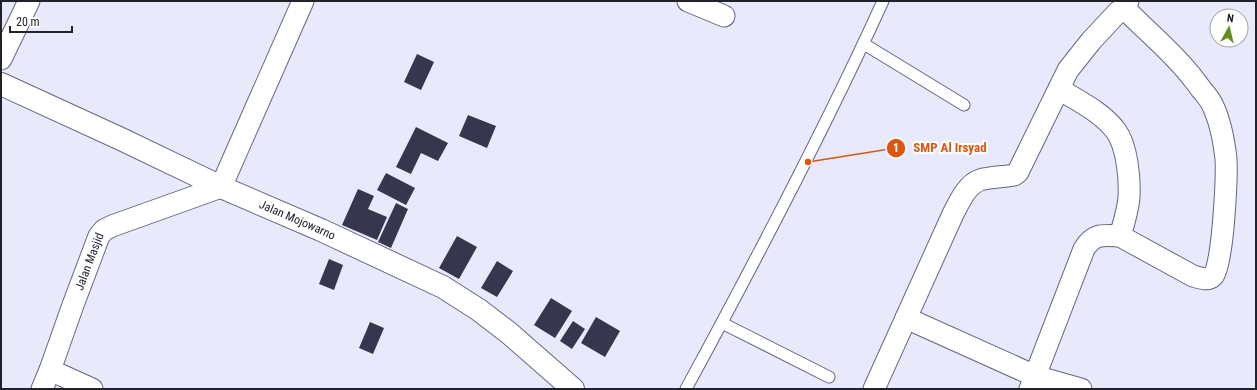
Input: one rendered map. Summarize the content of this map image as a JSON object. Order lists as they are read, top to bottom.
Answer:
{
  "streets": {
    "street": ["Jalan Mojowarno", "Jalan Masjid"]
  },
  "crossings": [
    ["Jalan Mojowarno", "Jalan Masjid"]
  ],
  "places": ["SMP Al Irsyad"],
  "scale_bar": "20 m",
  "north": "top"
}
